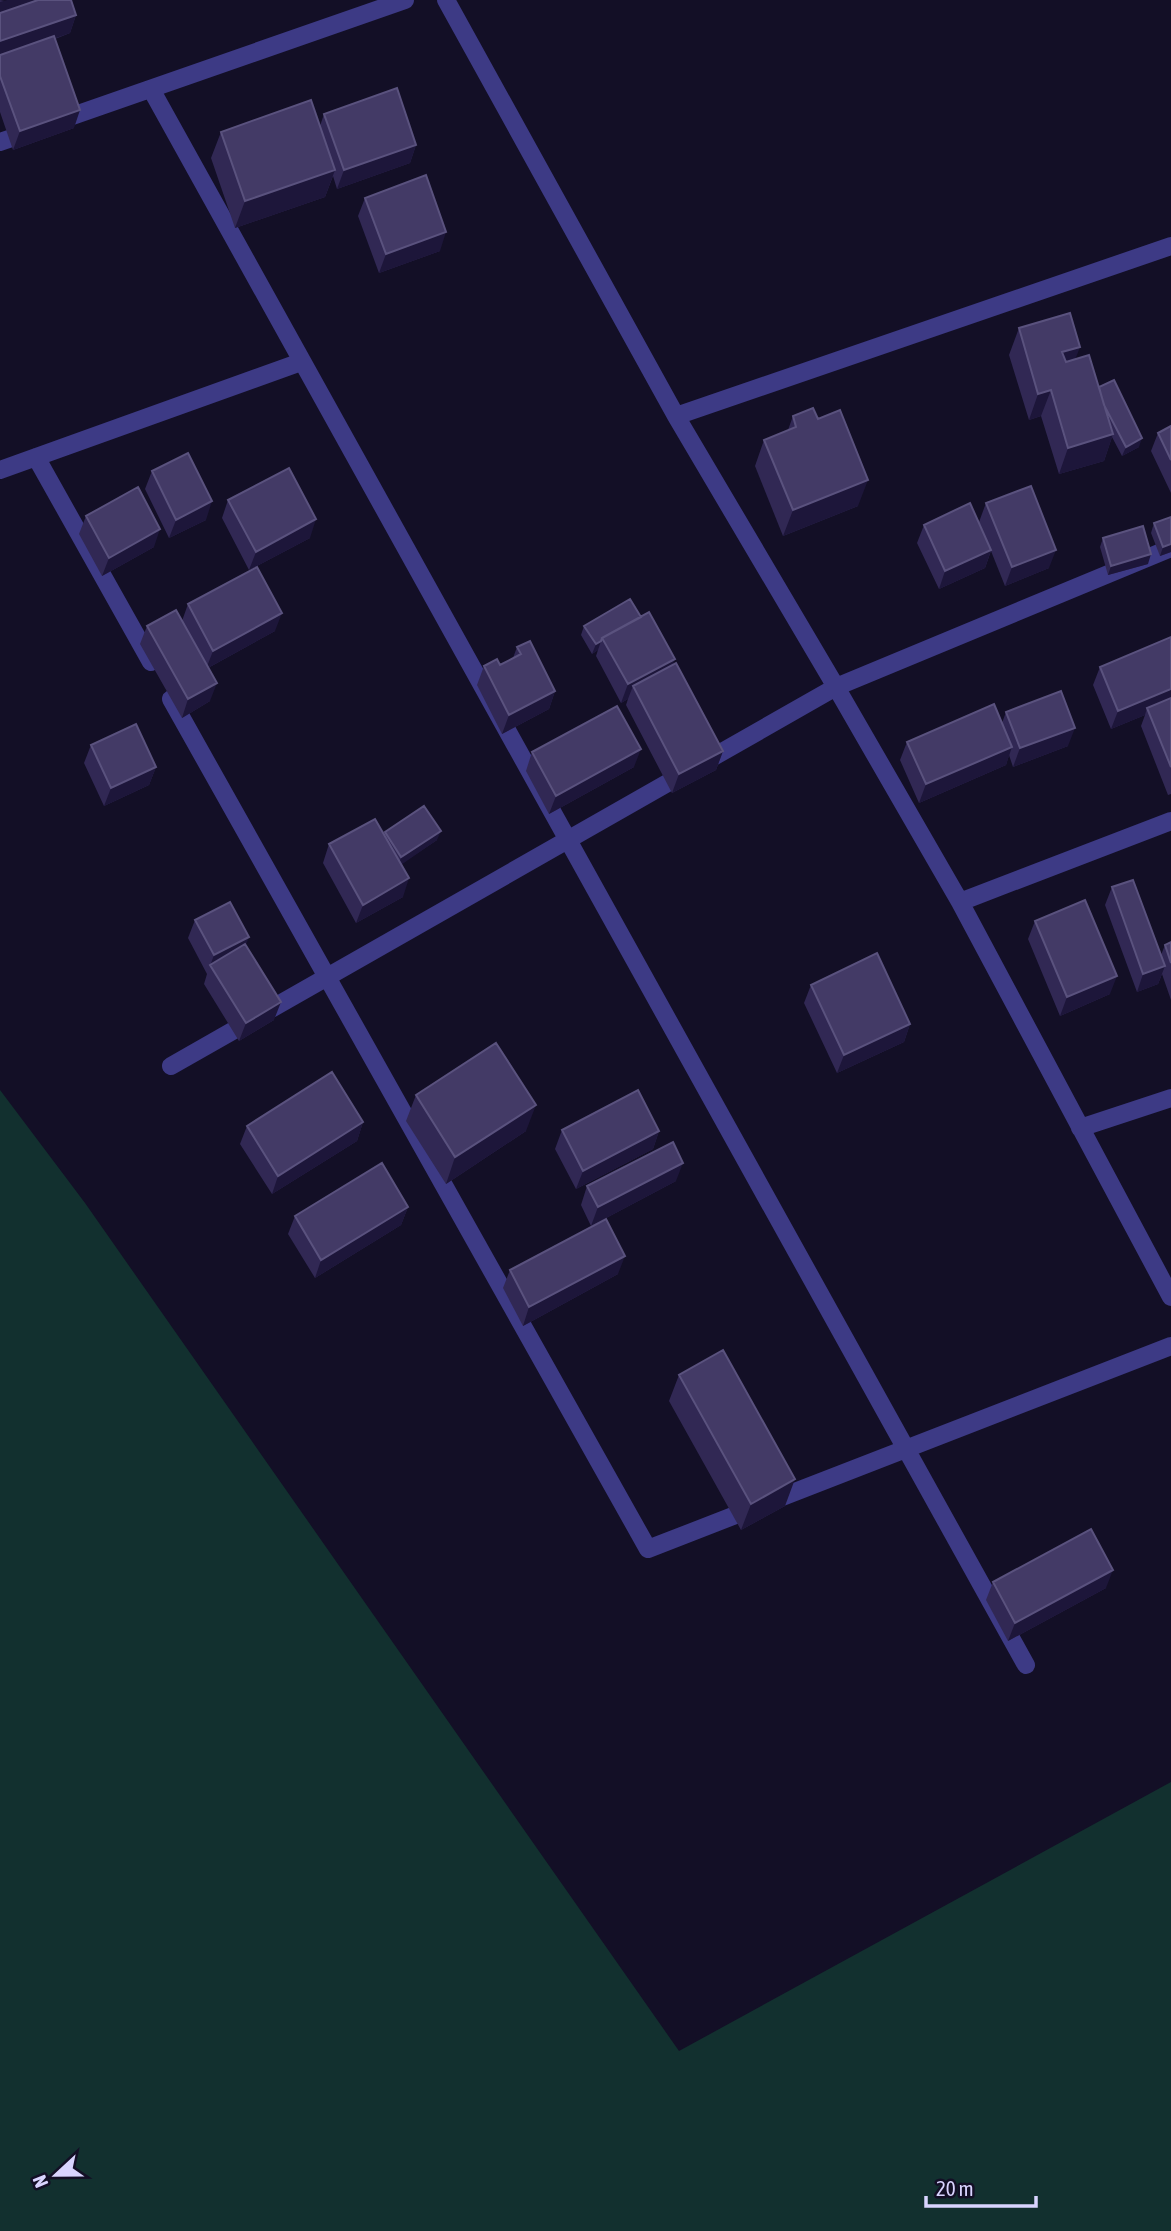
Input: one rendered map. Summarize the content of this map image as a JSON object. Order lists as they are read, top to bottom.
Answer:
{
  "scale_bar": "20 m",
  "north": "left"
}
